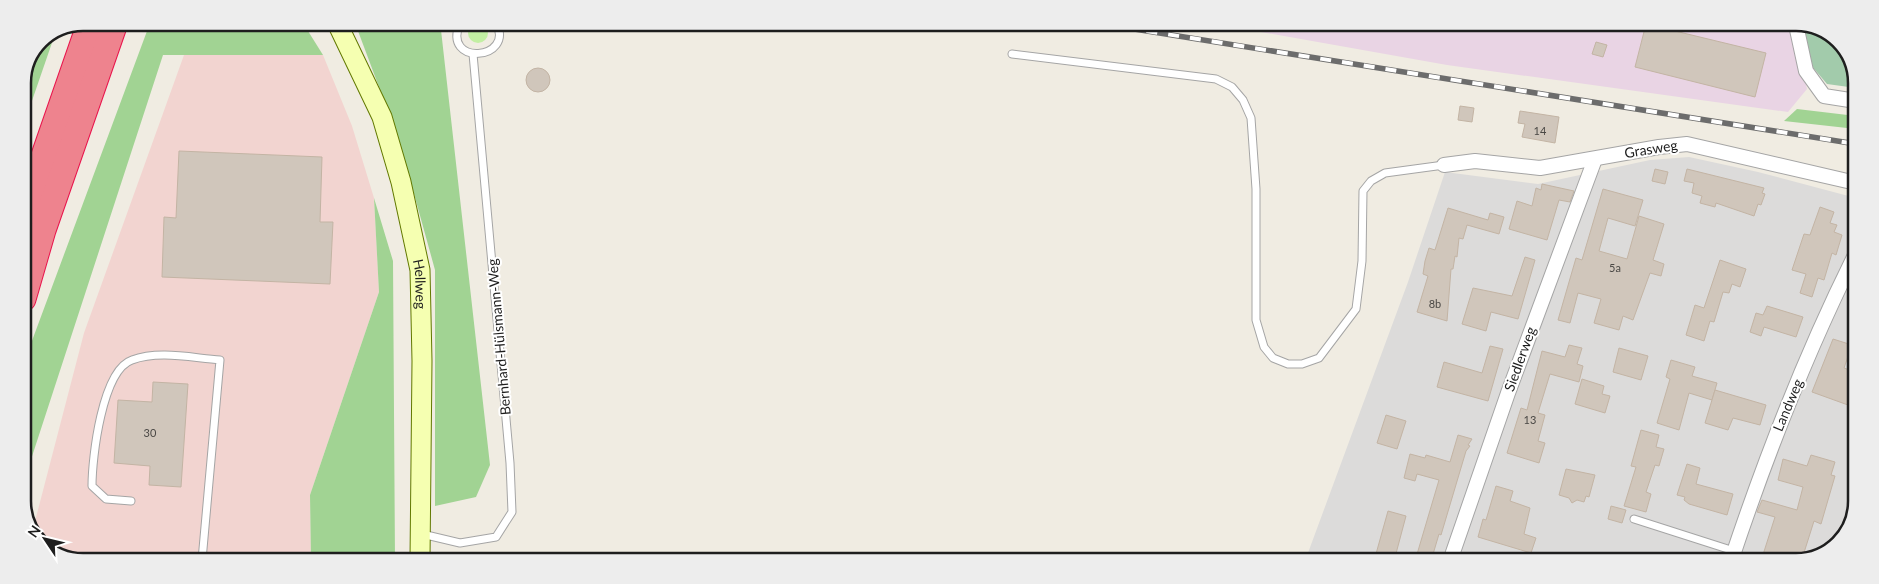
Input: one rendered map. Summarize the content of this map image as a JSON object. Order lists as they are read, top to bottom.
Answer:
{
  "streets": {
    "street": [
      "Grasweg",
      "Hellweg",
      "Siedlerweg",
      "Landweg"
    ],
    "lane": ["Bernhard-Hülsmann-Weg"]
  },
  "crossings": [
    ["Grasweg", "Siedlerweg"],
    ["Hellweg", "Bernhard-Hülsmann-Weg"]
  ],
  "house_numbers": [
    "14",
    "5a",
    "8b",
    "13",
    "30"
  ],
  "north": "top left"
}
